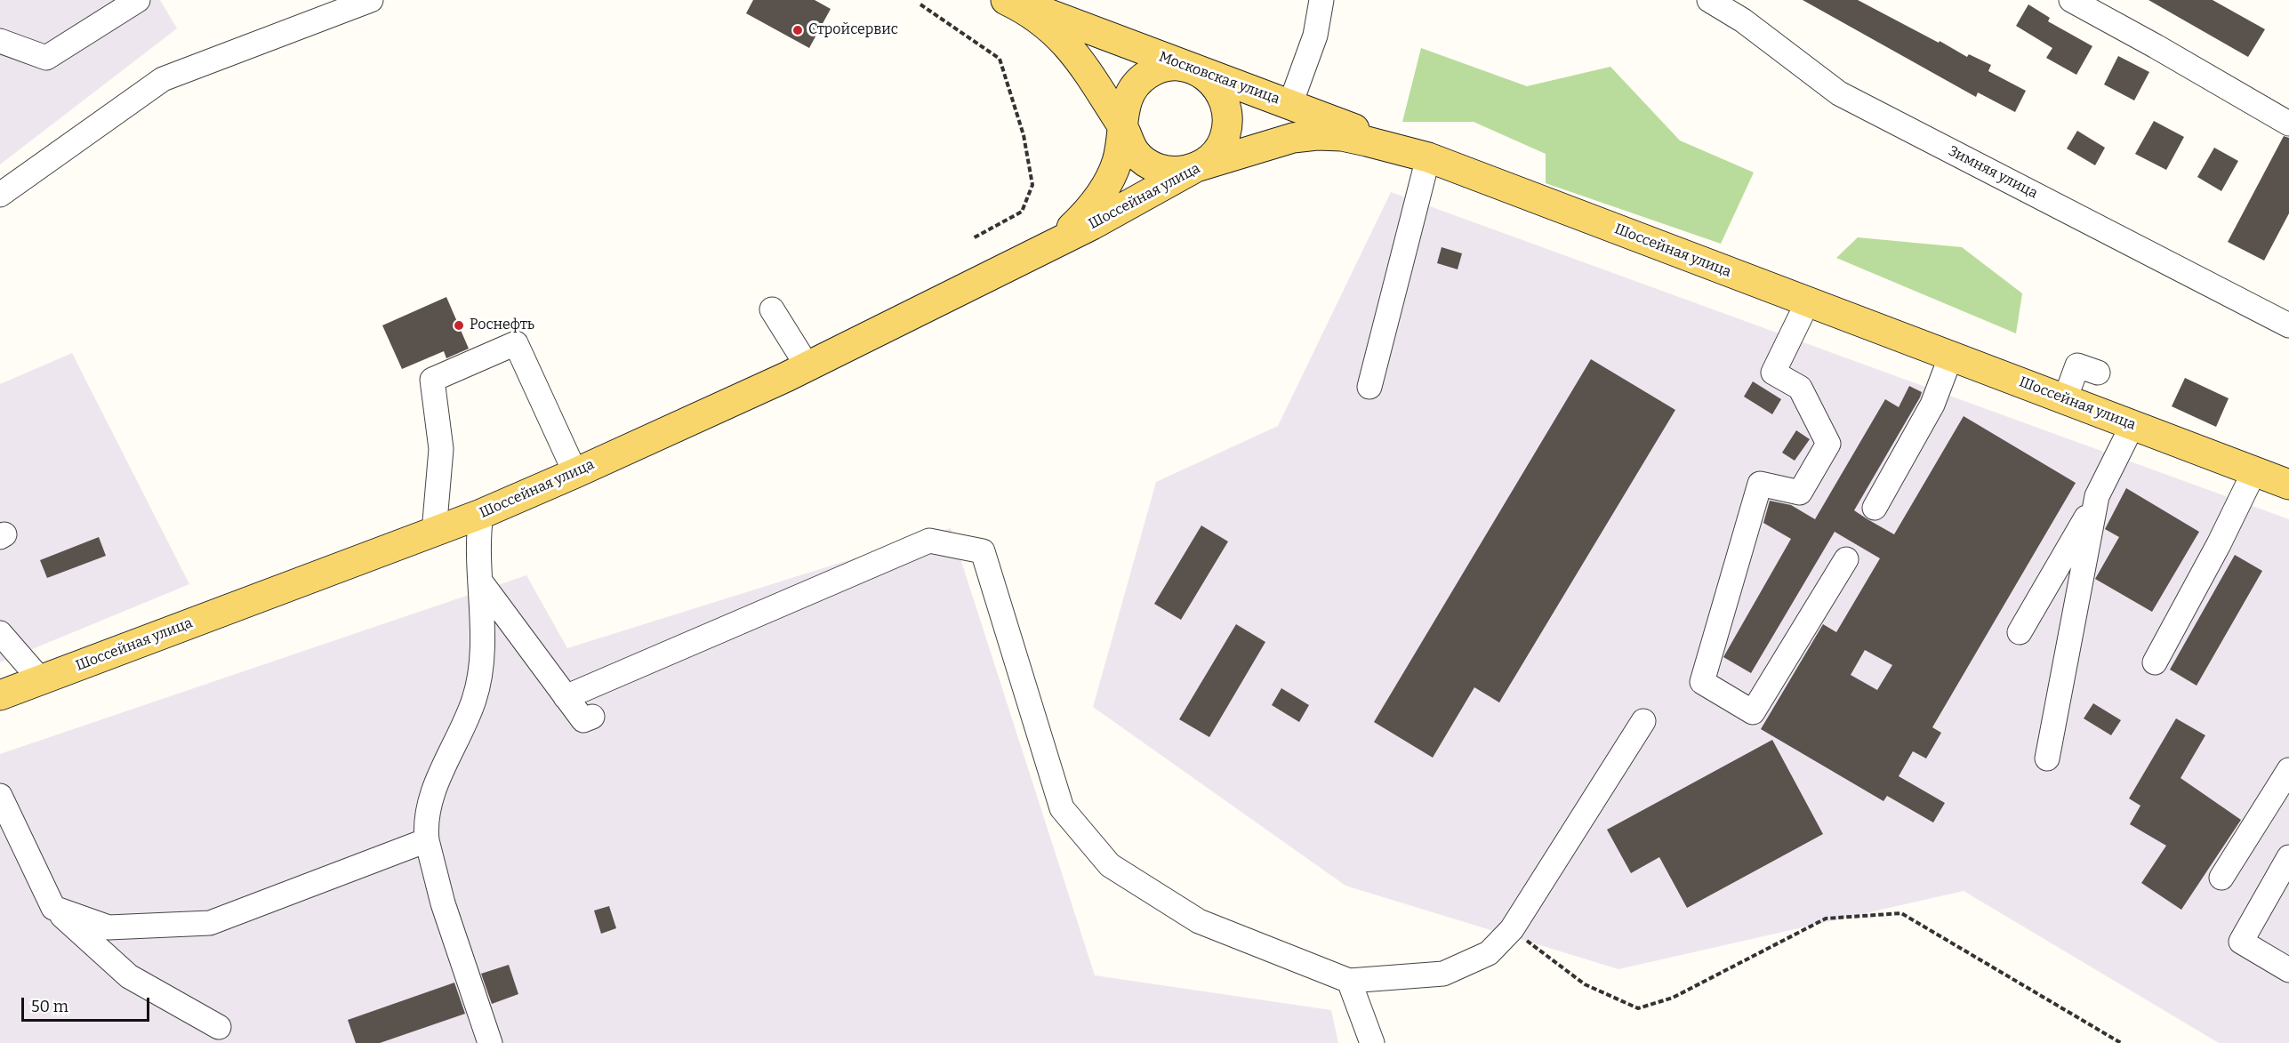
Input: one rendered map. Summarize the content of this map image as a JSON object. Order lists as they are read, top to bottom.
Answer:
{
  "streets": {
    "main road": ["Московская улица", "Шоссейная улица"],
    "street": ["Зимняя улица"]
  },
  "crossings": [
    ["Московская улица", "Шоссейная улица"]
  ],
  "places": ["Стройсервис", "Роснефть"],
  "scale_bar": "50 m"
}
